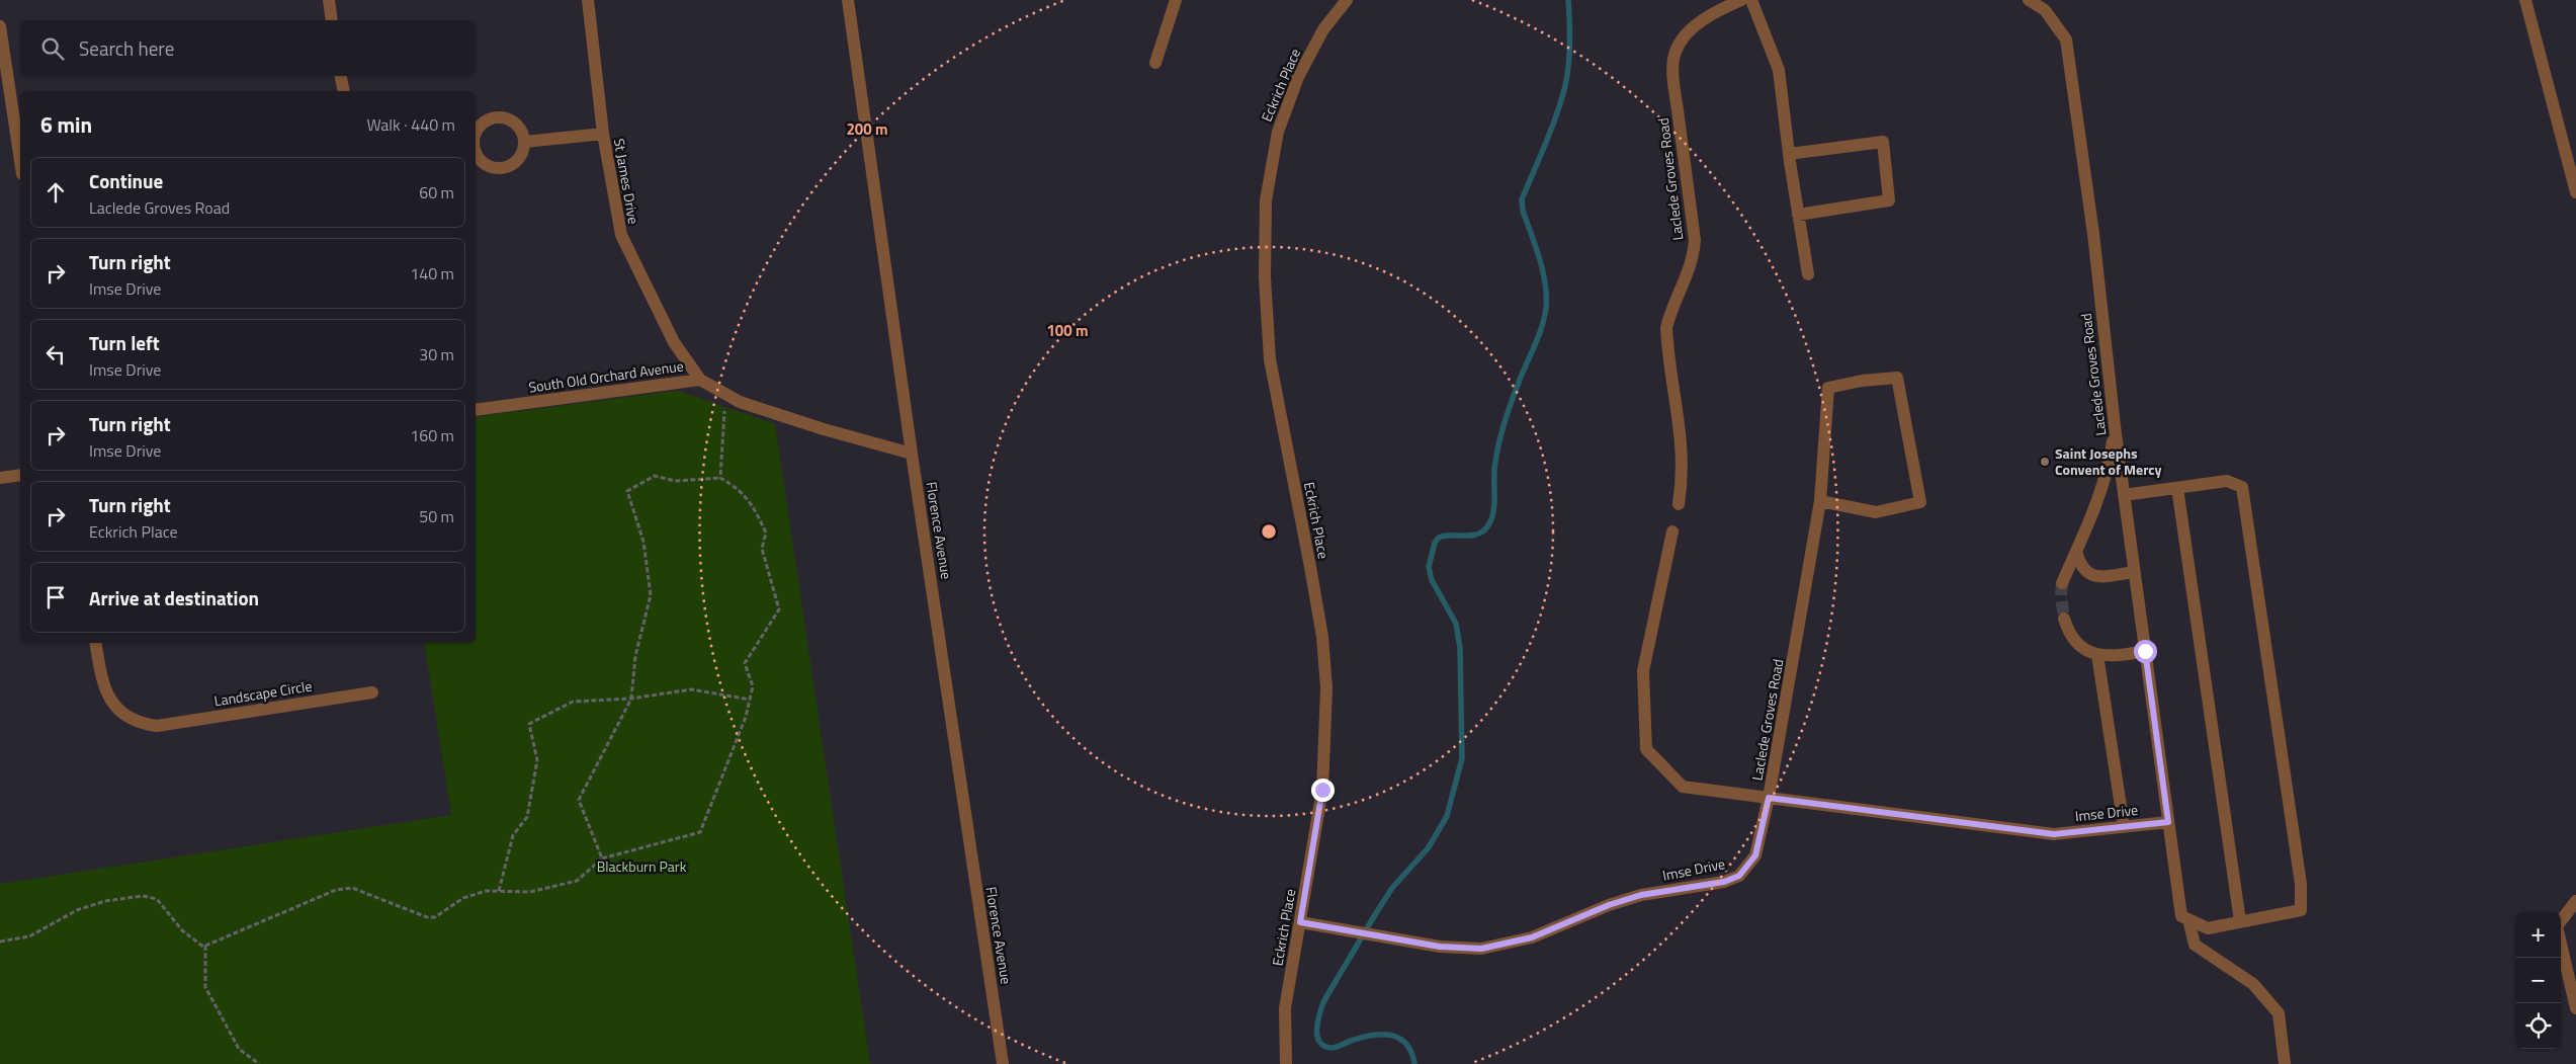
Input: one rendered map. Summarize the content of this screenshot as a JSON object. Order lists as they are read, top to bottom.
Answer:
{
  "streets": {
    "street": [
      "Eckrich Place",
      "Laclede Groves Road",
      "St James Drive",
      "South Old Orchard Avenue",
      "Florence Avenue",
      "Landscape Circle",
      "Imse Drive"
    ]
  },
  "crossings": [
    ["Eckrich Place", "Imse Drive"],
    ["Laclede Groves Road", "Imse Drive"],
    ["St James Drive", "South Old Orchard Avenue"],
    ["South Old Orchard Avenue", "Florence Avenue"]
  ],
  "parks": ["Blackburn Park"],
  "places": ["Saint Josephs Convent of Mercy"],
  "page": {
    "search": "Search here",
    "heading": ["6 min", "Walk · 440 m"],
    "list": [
      ["Continue", "Laclede Groves Road", "60 m"],
      ["Turn right", "Imse Drive", "140 m"],
      ["Turn left", "Imse Drive", "30 m"],
      ["Turn right", "Imse Drive", "160 m"],
      ["Turn right", "Eckrich Place", "50 m"],
      "Arrive at destination"
    ],
    "map_buttons": ["+", "−"]
  },
  "rings": ["200 m", "100 m"]
}
